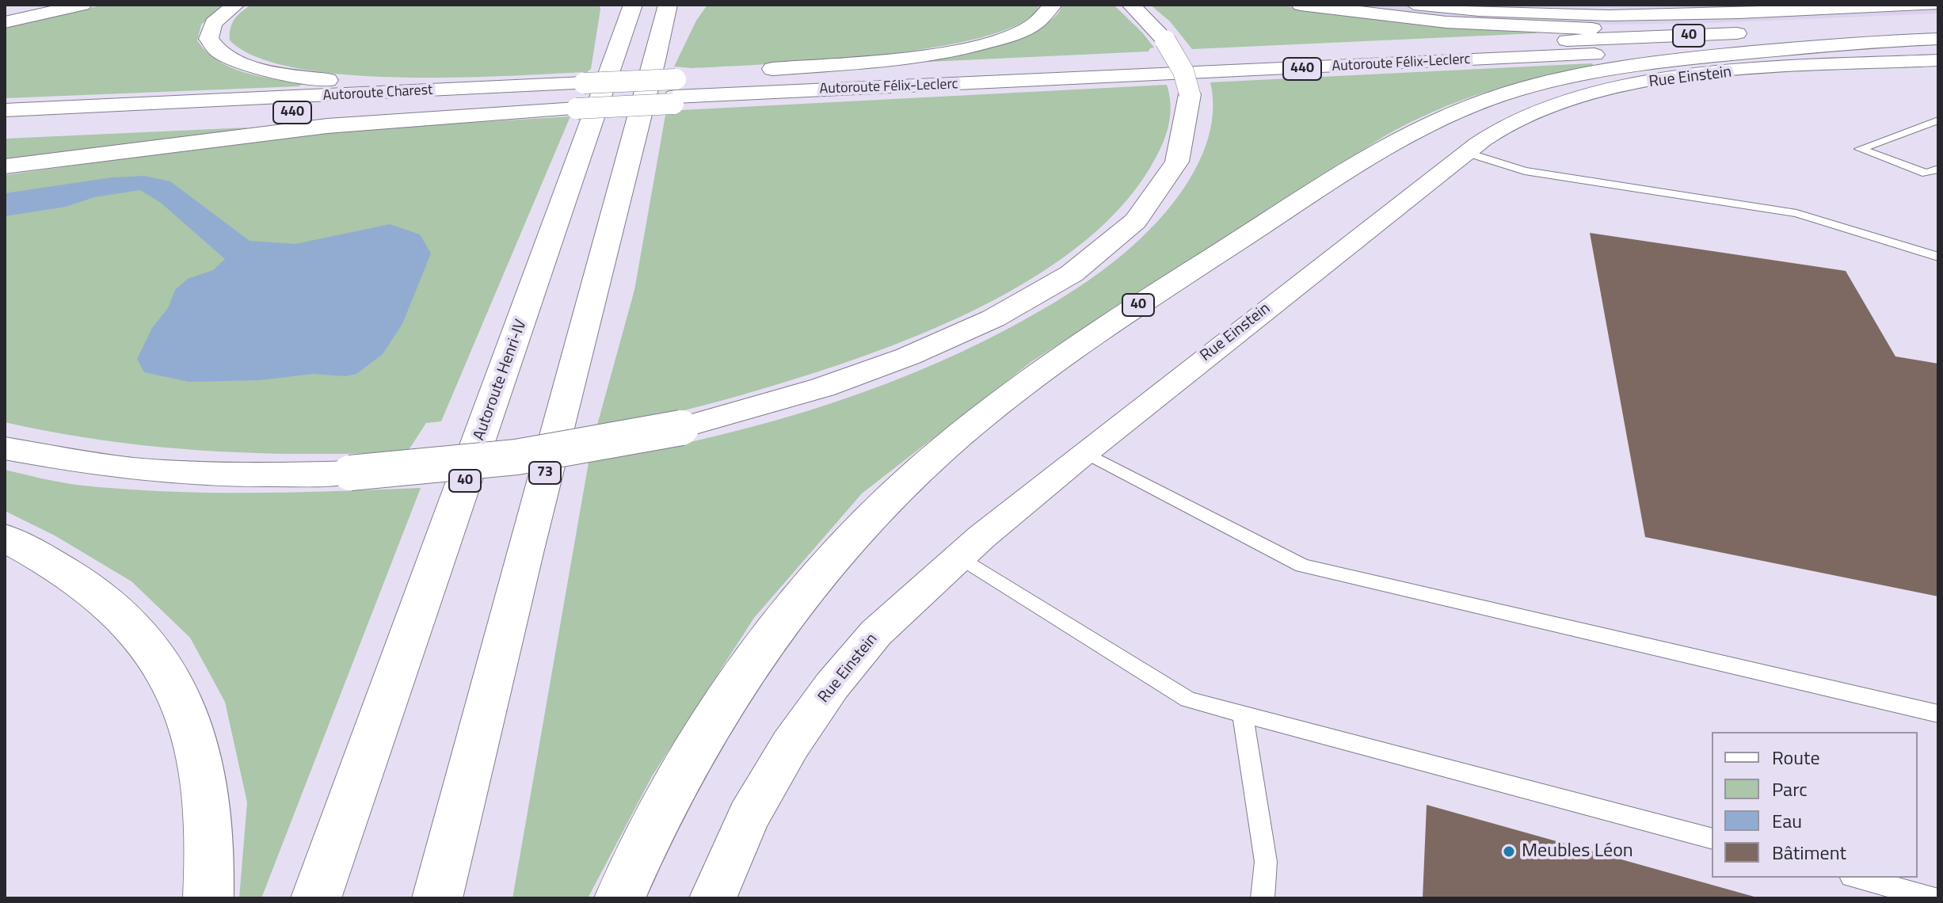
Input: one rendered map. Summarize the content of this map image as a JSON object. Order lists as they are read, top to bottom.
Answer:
{
  "streets": {
    "highway": [
      "40",
      "Autoroute Félix-Leclerc",
      "440",
      "Autoroute Charest",
      "Autoroute Henri-IV",
      "73"
    ],
    "street": ["Rue Einstein"]
  },
  "crossings": [
    ["40", "Autoroute Félix-Leclerc"],
    ["Autoroute Félix-Leclerc", "73"]
  ],
  "places": ["Meubles Léon"],
  "legend": [
    "Route",
    "Parc",
    "Eau",
    "Bâtiment"
  ]
}
